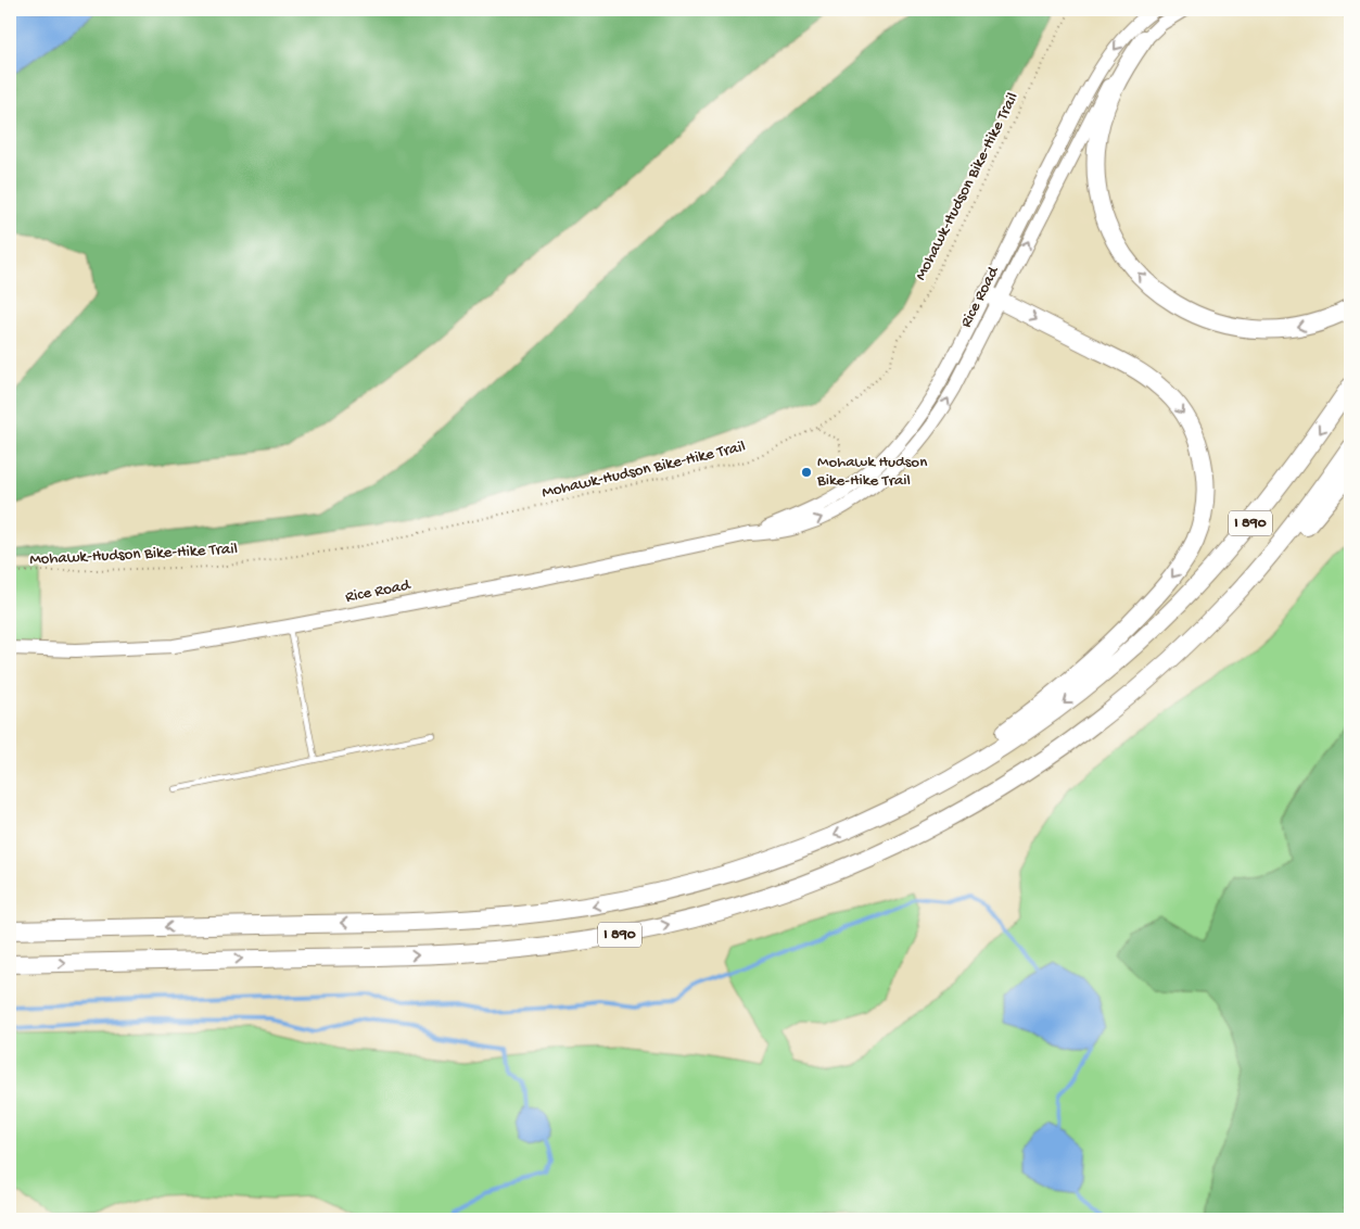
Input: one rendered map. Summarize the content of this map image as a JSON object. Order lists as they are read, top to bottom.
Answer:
{
  "streets": {
    "highway": ["I 890"],
    "street": ["Rice Road"],
    "path": ["Mohawk-Hudson Bike-Hike Trail"]
  },
  "places": ["Mohawk Hudson Bike-Hike Trail"]
}
